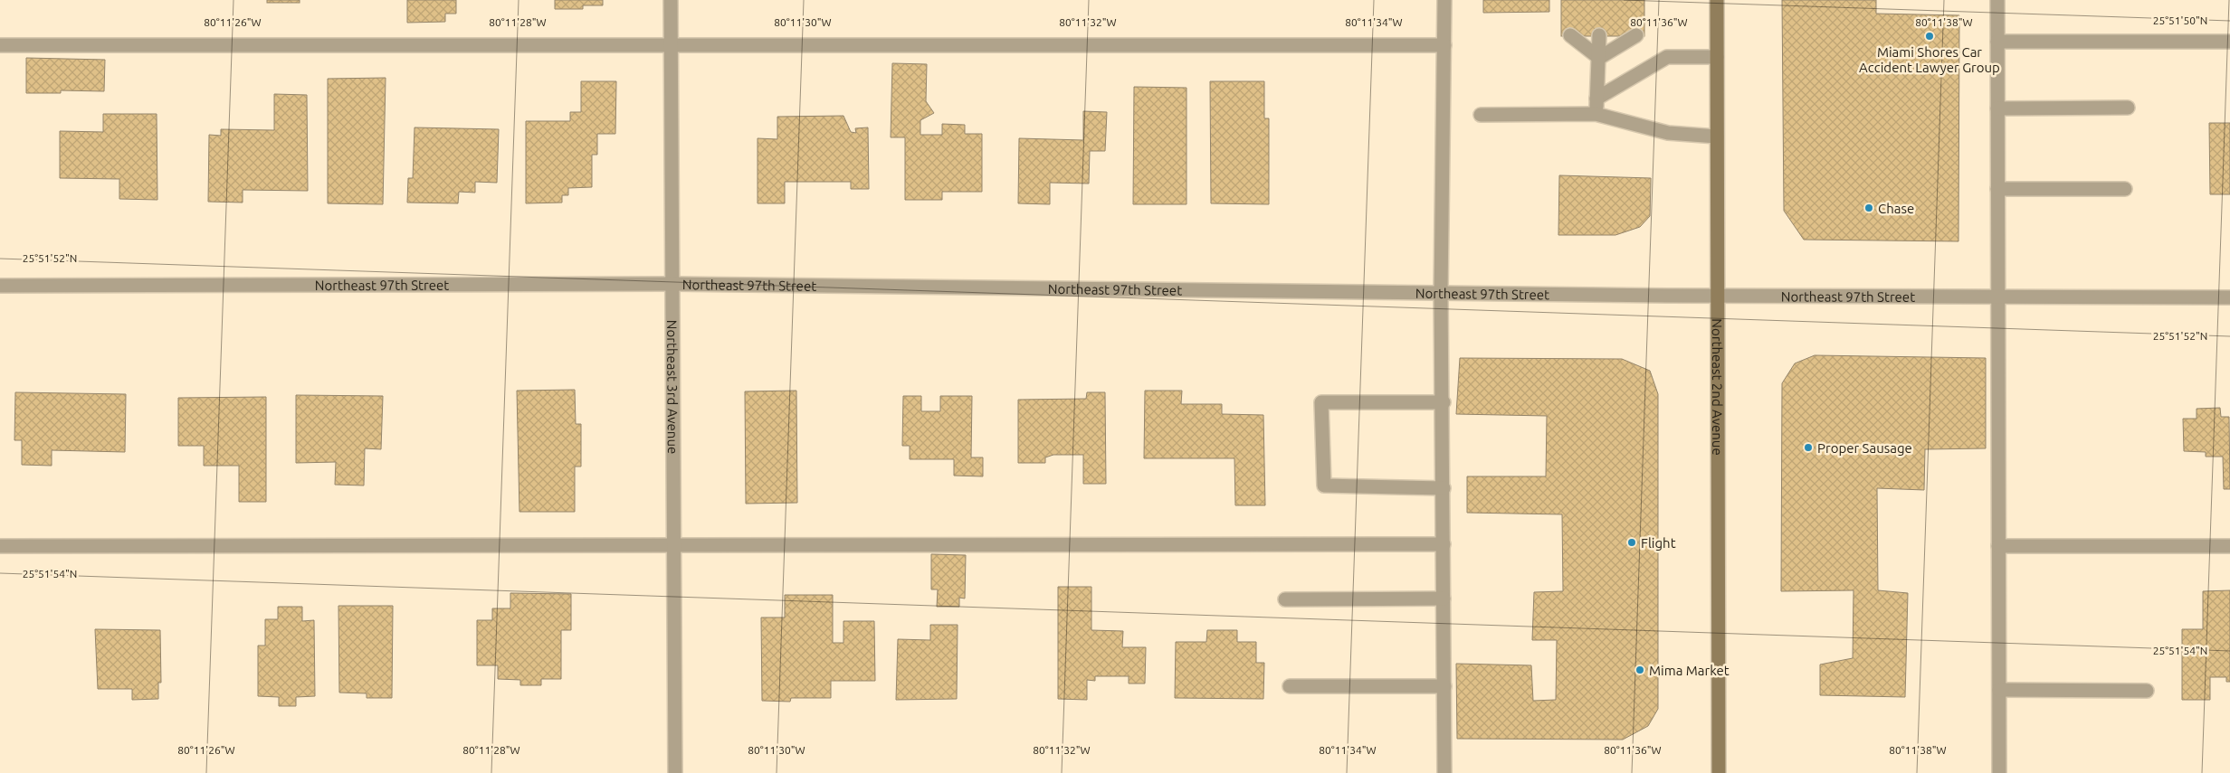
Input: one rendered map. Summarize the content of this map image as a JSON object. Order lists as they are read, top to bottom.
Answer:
{
  "streets": {
    "main road": ["Northeast 2nd Avenue"],
    "street": ["Northeast 97th Street", "Northeast 3rd Avenue"]
  },
  "crossings": [
    ["Northeast 97th Street", "Northeast 3rd Avenue"],
    ["Northeast 97th Street", "Northeast 2nd Avenue"]
  ],
  "places": [
    "Miami Shores Car Accident Lawyer Group",
    "Chase",
    "Proper Sausage",
    "Flight",
    "Mima Market"
  ],
  "coordinates": [
    "25°51'50\"N",
    "80°11'26\"W",
    "80°11'28\"W",
    "80°11'30\"W",
    "80°11'32\"W",
    "80°11'34\"W",
    "80°11'36\"W",
    "80°11'38\"W",
    "25°51'52\"N",
    "25°51'54\"N"
  ]
}
